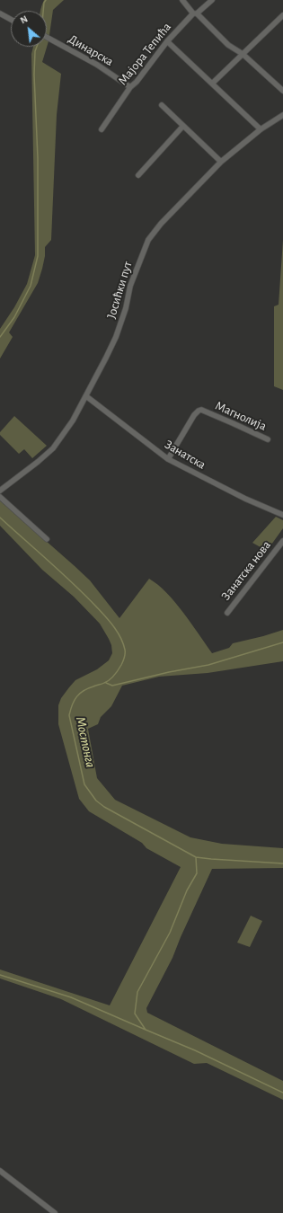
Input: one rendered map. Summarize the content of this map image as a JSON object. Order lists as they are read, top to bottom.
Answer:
{
  "streets": {
    "street": [
      "Динарска",
      "Мајора Тепића",
      "Јосићки пут",
      "Магнолија",
      "Занатска",
      "Занатска нова"
    ]
  },
  "crossings": [
    ["Динарска", "Мајора Тепића"],
    ["Јосићки пут", "Занатска"],
    ["Магнолија", "Занатска"]
  ],
  "water": ["Мостонга"],
  "north": "top left"
}
